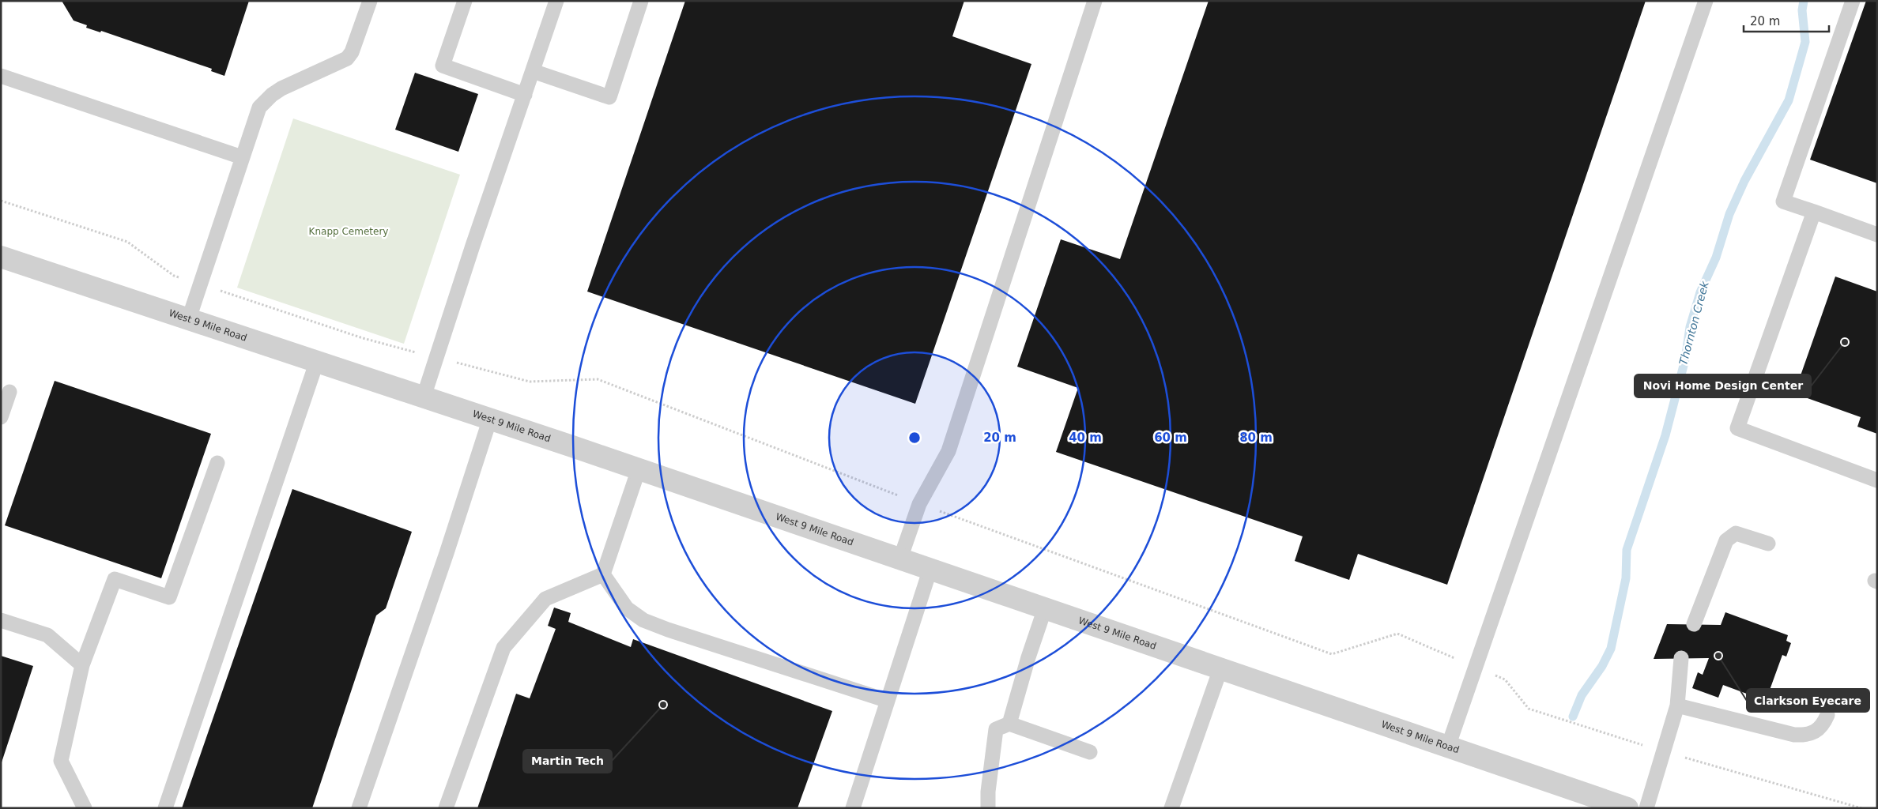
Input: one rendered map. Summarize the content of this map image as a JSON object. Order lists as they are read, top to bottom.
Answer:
{
  "streets": {
    "street": ["West 9 Mile Road"]
  },
  "water": ["Thornton Creek"],
  "parks": ["Knapp Cemetery"],
  "places": ["Novi Home Design Center", "Clarkson Eyecare", "Martin Tech"],
  "scale_bar": "20 m",
  "rings": [
    "20 m",
    "40 m",
    "60 m",
    "80 m"
  ]
}
